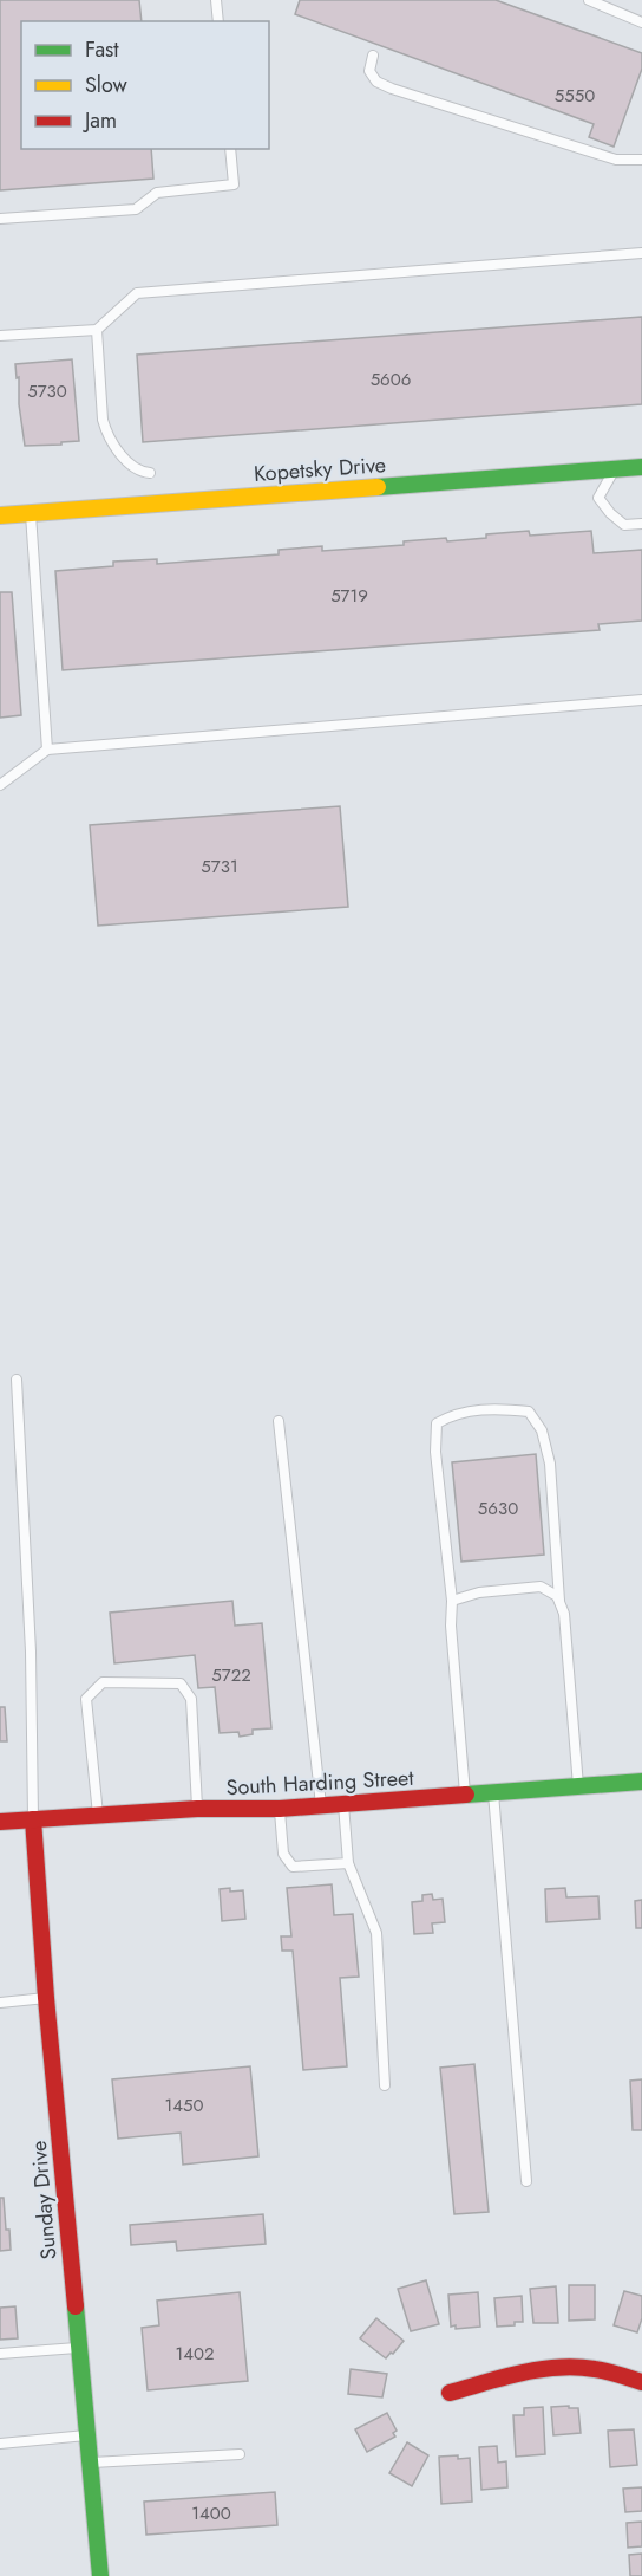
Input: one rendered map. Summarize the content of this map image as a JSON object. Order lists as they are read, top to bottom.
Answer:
{
  "streets": {
    "street": ["Kopetsky Drive", "South Harding Street", "Sunday Drive"]
  },
  "crossings": [
    ["South Harding Street", "Sunday Drive"]
  ],
  "house_numbers": [
    "5550",
    "5606",
    "5730",
    "5719",
    "5731",
    "5630",
    "5722",
    "1450",
    "1402",
    "1400"
  ],
  "legend": ["Fast", "Slow", "Jam"]
}
